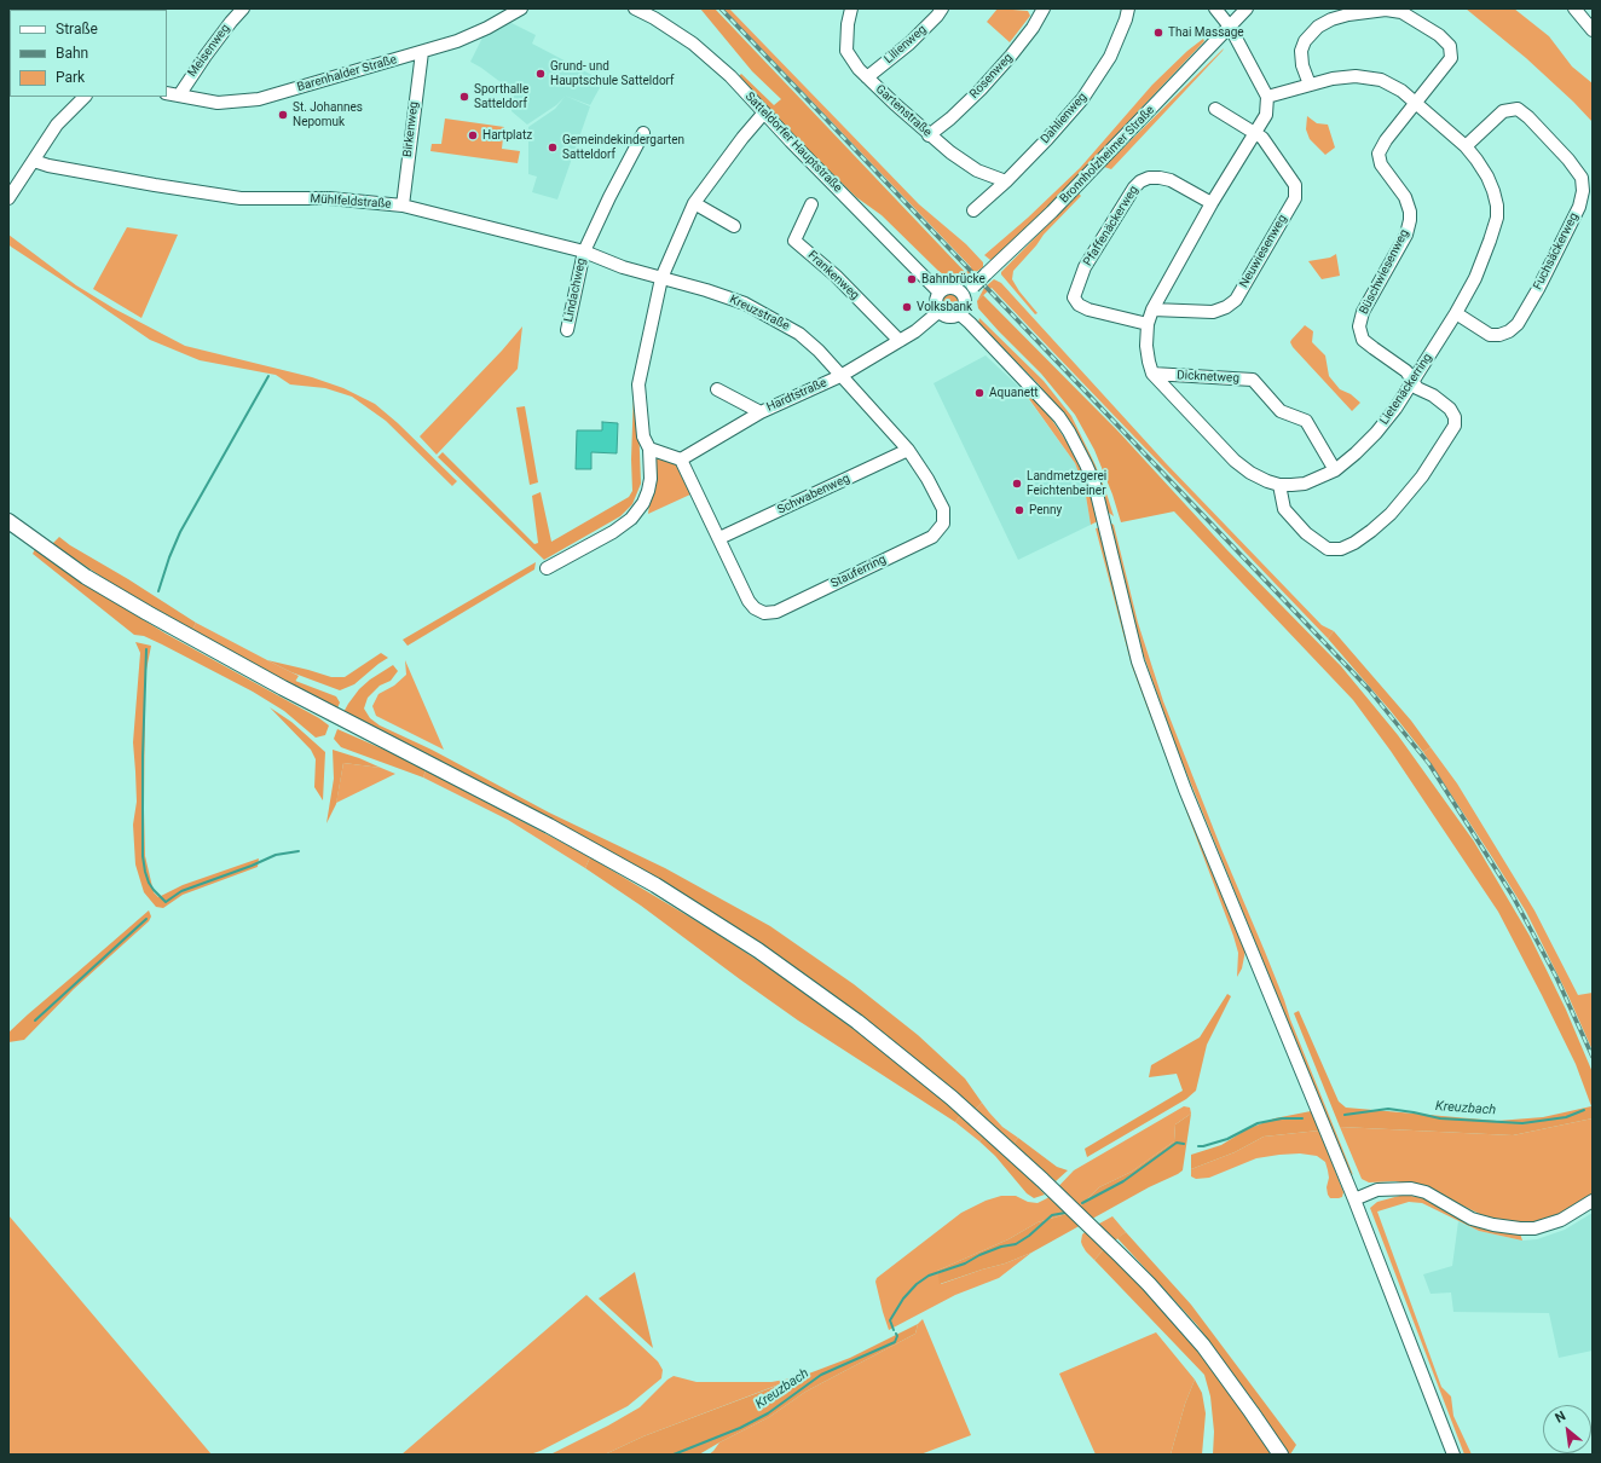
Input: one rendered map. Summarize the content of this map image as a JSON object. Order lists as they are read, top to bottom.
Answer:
{
  "streets": {
    "street": [
      "Lilienweg",
      "Meisenweg",
      "Barenhalder Straße",
      "Rosenweg",
      "Gartenstraße",
      "Dahlienweg",
      "Birkenweg",
      "Satteldorfer Hauptstraße",
      "Bronnholzheimer Straße",
      "Mühlfeldstraße",
      "Pfaffenäckerweg",
      "Neuwiesenweg",
      "Fuchsäckerweg",
      "Büschwiesenweg",
      "Frankenweg",
      "Lindachweg",
      "Kreuzstraße",
      "Dicknetweg",
      "Lietenäckerring",
      "Hardtstraße",
      "Schwabenweg",
      "Stauferring"
    ]
  },
  "crossings": [
    ["Lilienweg", "Gartenstraße"],
    ["Meisenweg", "Barenhalder Straße"],
    ["Barenhalder Straße", "Birkenweg"],
    ["Rosenweg", "Gartenstraße"],
    ["Gartenstraße", "Dahlienweg"],
    ["Birkenweg", "Mühlfeldstraße"],
    ["Satteldorfer Hauptstraße", "Bronnholzheimer Straße"],
    ["Satteldorfer Hauptstraße", "Hardtstraße"],
    ["Bronnholzheimer Straße", "Hardtstraße"],
    ["Mühlfeldstraße", "Lindachweg"],
    ["Mühlfeldstraße", "Kreuzstraße"],
    ["Fuchsäckerweg", "Lietenäckerring"],
    ["Büschwiesenweg", "Lietenäckerring"],
    ["Frankenweg", "Hardtstraße"],
    ["Kreuzstraße", "Hardtstraße"],
    ["Kreuzstraße", "Stauferring"],
    ["Dicknetweg", "Lietenäckerring"],
    ["Hardtstraße", "Stauferring"],
    ["Schwabenweg", "Stauferring"]
  ],
  "water": ["Kreuzbach"],
  "places": [
    "Thai Massage",
    "Grund- und Hauptschule Satteldorf",
    "Sporthalle Satteldorf",
    "St. Johannes Nepomuk",
    "Hartplatz",
    "Gemeindekindergarten Satteldorf",
    "Bahnbrücke",
    "Volksbank",
    "Aquanett",
    "Landmetzgerei Feichtenbeiner",
    "Penny"
  ],
  "legend": ["Straße", "Bahn", "Park"],
  "north": "top left"
}
